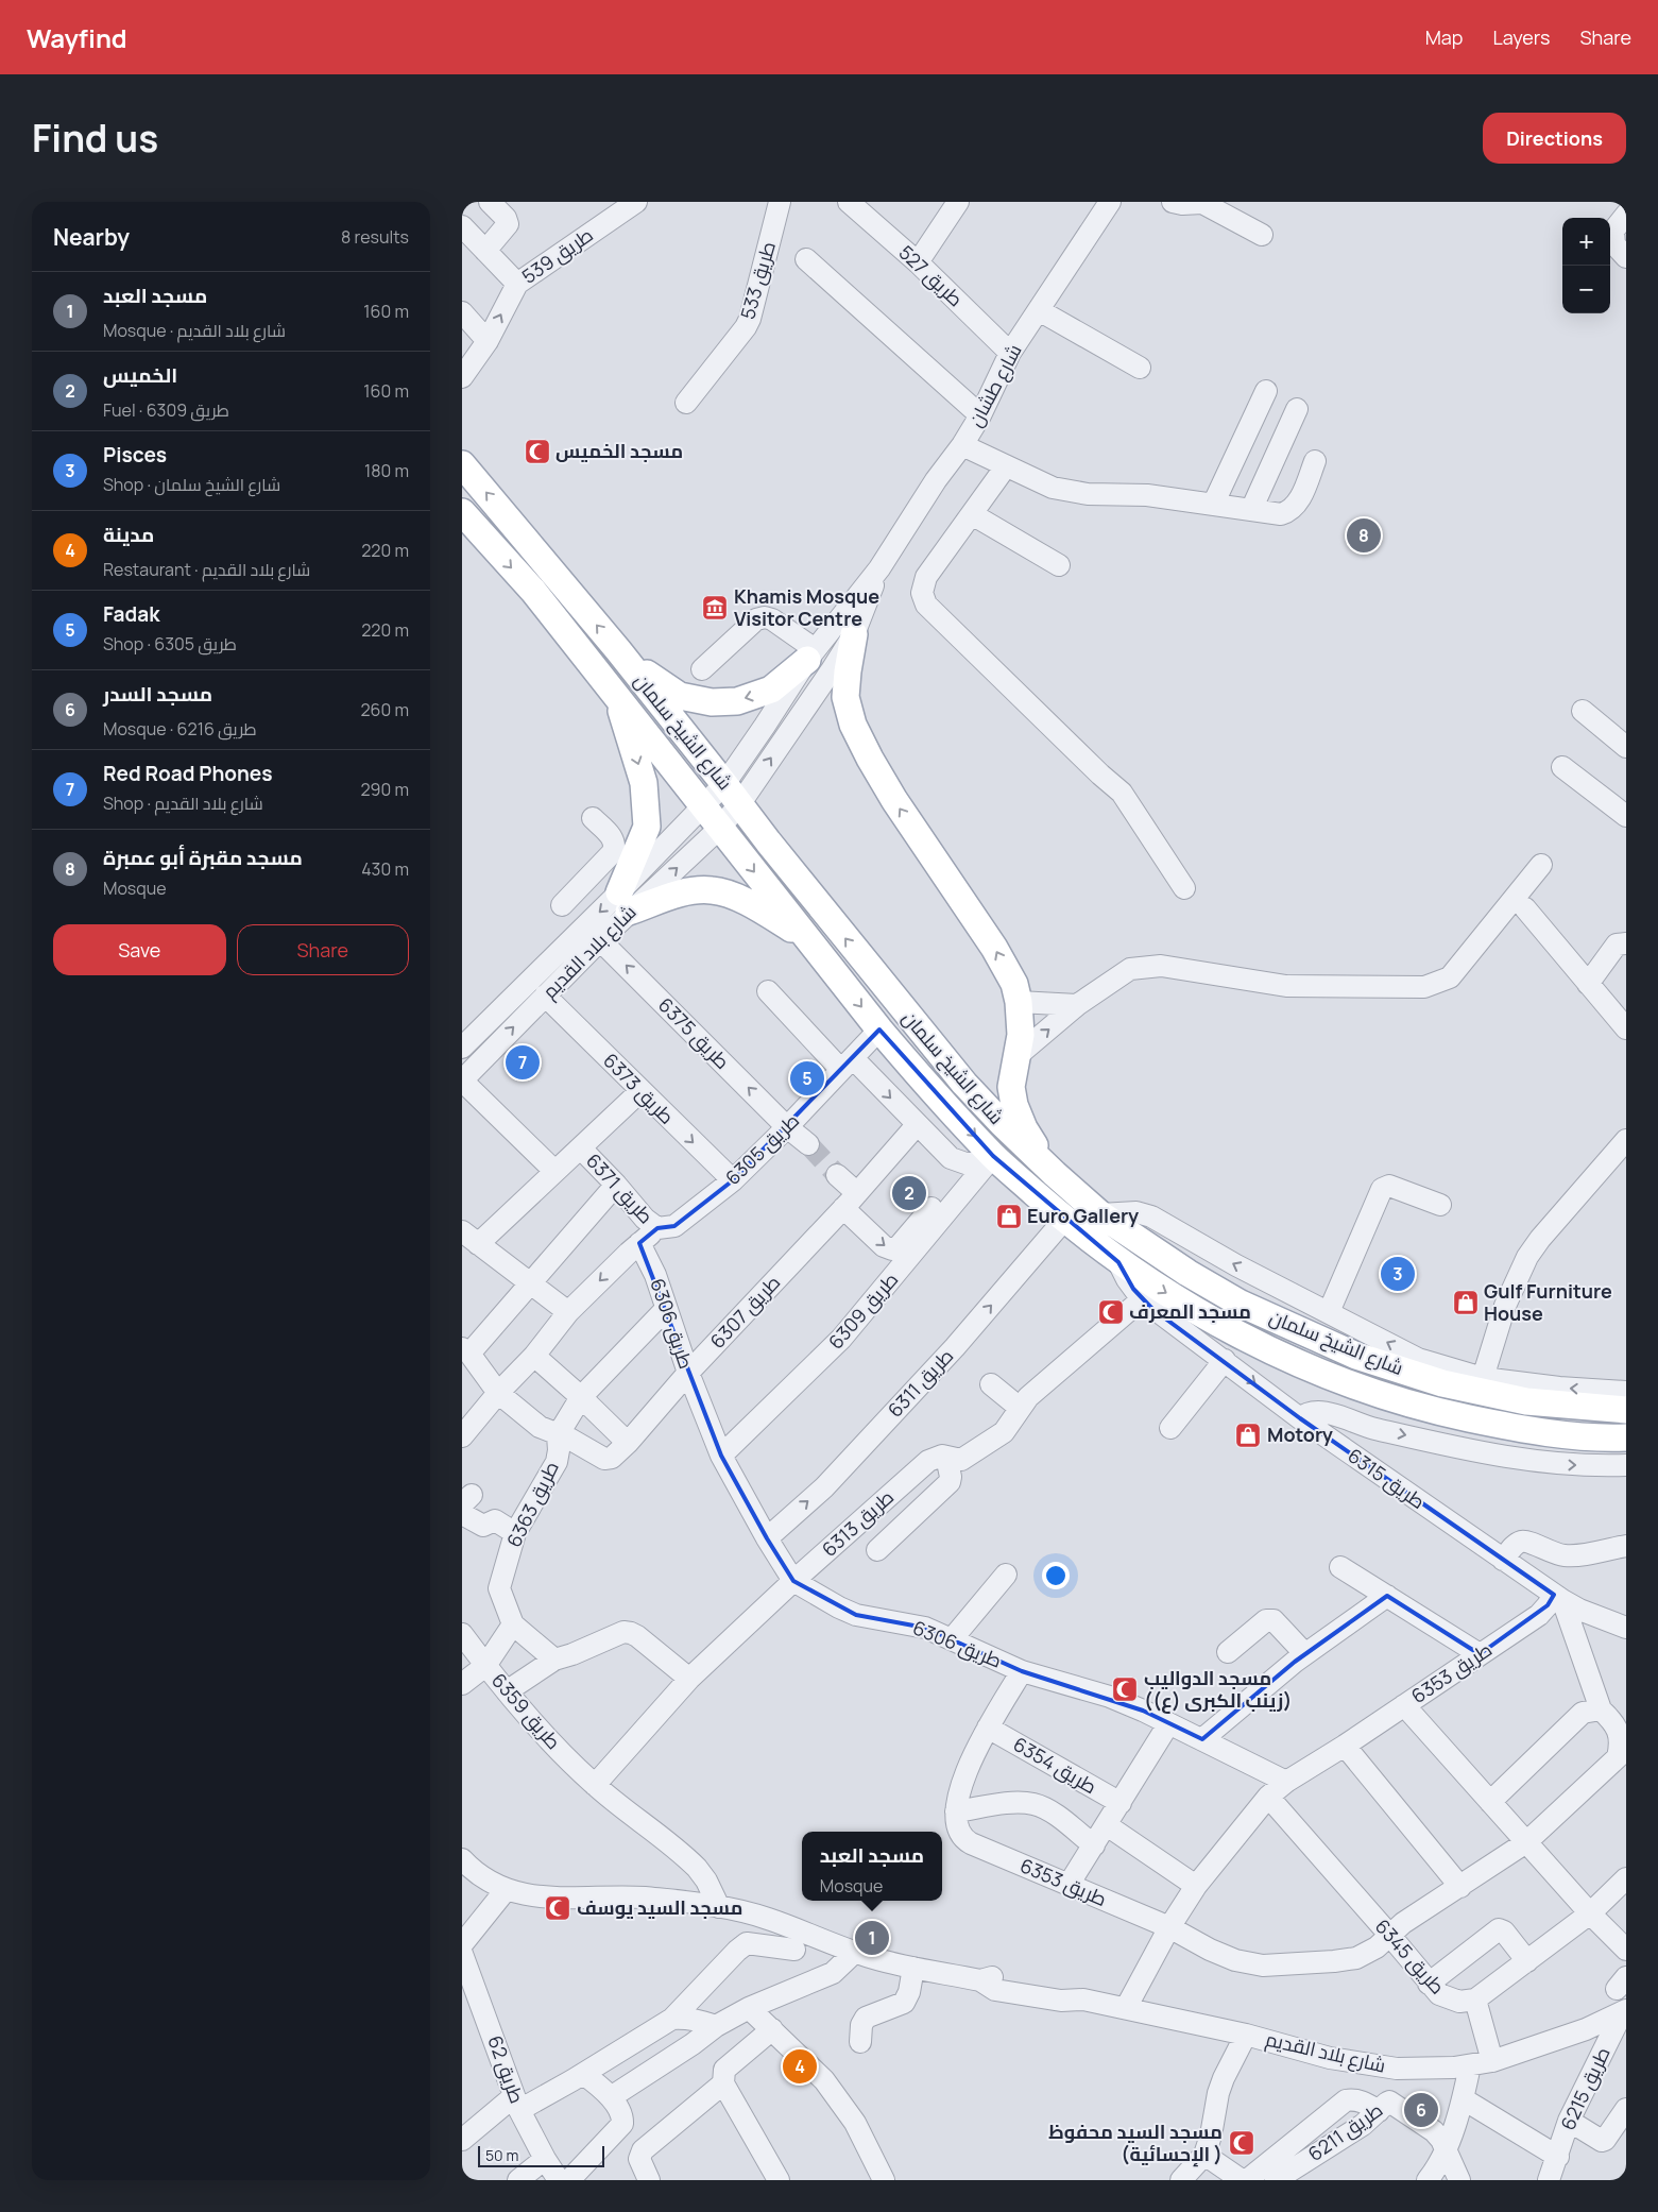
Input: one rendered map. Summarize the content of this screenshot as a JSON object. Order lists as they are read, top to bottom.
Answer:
{
  "streets": {
    "main road": ["شارع الشيخ سلمان"],
    "street": [
      "طريق 539",
      "طريق 527",
      "طريق 533",
      "شارع طشان",
      "شارع بلاد القديم",
      "طريق 6375",
      "طريق 6373",
      "طريق 6305",
      "طريق 6371",
      "طريق 6309",
      "طريق 6307",
      "طريق 6306",
      "طريق 6311",
      "طريق 6315",
      "طريق 6363",
      "طريق 6313",
      "طريق 6353",
      "طريق 6359",
      "طريق 6354",
      "طريق 6345",
      "طريق 62",
      "طريق 6215",
      "طريق 6211"
    ]
  },
  "crossings": [
    ["طريق 527", "شارع طشان"],
    ["شارع طشان", "شارع الشيخ سلمان"],
    ["شارع طشان", "شارع بلاد القديم"],
    ["شارع الشيخ سلمان", "شارع بلاد القديم"],
    ["شارع الشيخ سلمان", "طريق 6305"],
    ["شارع الشيخ سلمان", "طريق 6309"],
    ["شارع الشيخ سلمان", "طريق 6311"],
    ["شارع الشيخ سلمان", "طريق 6315"],
    ["شارع بلاد القديم", "طريق 6375"],
    ["شارع بلاد القديم", "طريق 6373"],
    ["شارع بلاد القديم", "طريق 6371"],
    ["شارع بلاد القديم", "طريق 6353"],
    ["شارع بلاد القديم", "طريق 6359"],
    ["شارع بلاد القديم", "طريق 6215"],
    ["طريق 6375", "طريق 6305"],
    ["طريق 6373", "طريق 6305"],
    ["طريق 6373", "طريق 6371"],
    ["طريق 6305", "طريق 6371"],
    ["طريق 6309", "طريق 6306"],
    ["طريق 6307", "طريق 6306"],
    ["طريق 6307", "طريق 6363"],
    ["طريق 6306", "طريق 6311"],
    ["طريق 6306", "طريق 6363"],
    ["طريق 6306", "طريق 6313"],
    ["طريق 6306", "طريق 6353"],
    ["طريق 6315", "طريق 6313"],
    ["طريق 6315", "طريق 6353"],
    ["طريق 6313", "طريق 6359"],
    ["طريق 6353", "طريق 6345"]
  ],
  "one_way": ["طريق 6311"],
  "places": {
    "mosque": [
      "مسجد الخميس",
      "مسجد المعرف",
      "مسجد الدواليب (زينب الكبرى (ع))",
      "مسجد السيد يوسف",
      "مسجد السيد محفوظ (الإحسائية )"
    ],
    "museum": ["Khamis Mosque Visitor Centre"],
    "shop": ["Euro Gallery", "Gulf Furniture House", "Motory"]
  },
  "scale_bar": "50 m",
  "page": {
    "header": "Wayfind",
    "nav": ["Map", "Layers", "Share"],
    "title": "Find us",
    "buttons": [
      "Directions",
      ["Save", "Share"]
    ],
    "heading": ["Nearby", "8 results"],
    "map_buttons": ["+", "−"],
    "list": [
      {
        "mark": "1",
        "name": "مسجد العبد",
        "note": "Mosque · شارع بلاد القديم",
        "value": "160 m"
      },
      {
        "mark": "2",
        "name": "الخميس",
        "note": "Fuel · طريق 6309",
        "value": "160 m"
      },
      {
        "mark": "3",
        "name": "Pisces",
        "note": "Shop · شارع الشيخ سلمان",
        "value": "180 m"
      },
      {
        "mark": "4",
        "name": "مدينة",
        "note": "Restaurant · شارع بلاد القديم",
        "value": "220 m"
      },
      {
        "mark": "5",
        "name": "Fadak",
        "note": "Shop · طريق 6305",
        "value": "220 m"
      },
      {
        "mark": "6",
        "name": "مسجد السدر",
        "note": "Mosque · طريق 6216",
        "value": "260 m"
      },
      {
        "mark": "7",
        "name": "Red Road Phones",
        "note": "Shop · شارع بلاد القديم",
        "value": "290 m"
      },
      {
        "mark": "8",
        "name": "مسجد مقبرة أبو عمبرة",
        "note": "Mosque",
        "value": "430 m"
      }
    ],
    "pins": [
      "8",
      "7",
      "5",
      "2",
      "3",
      "1",
      "4",
      "6"
    ],
    "popup": ["مسجد العبد", "Mosque"],
    "scale": "50 m"
  }
}
